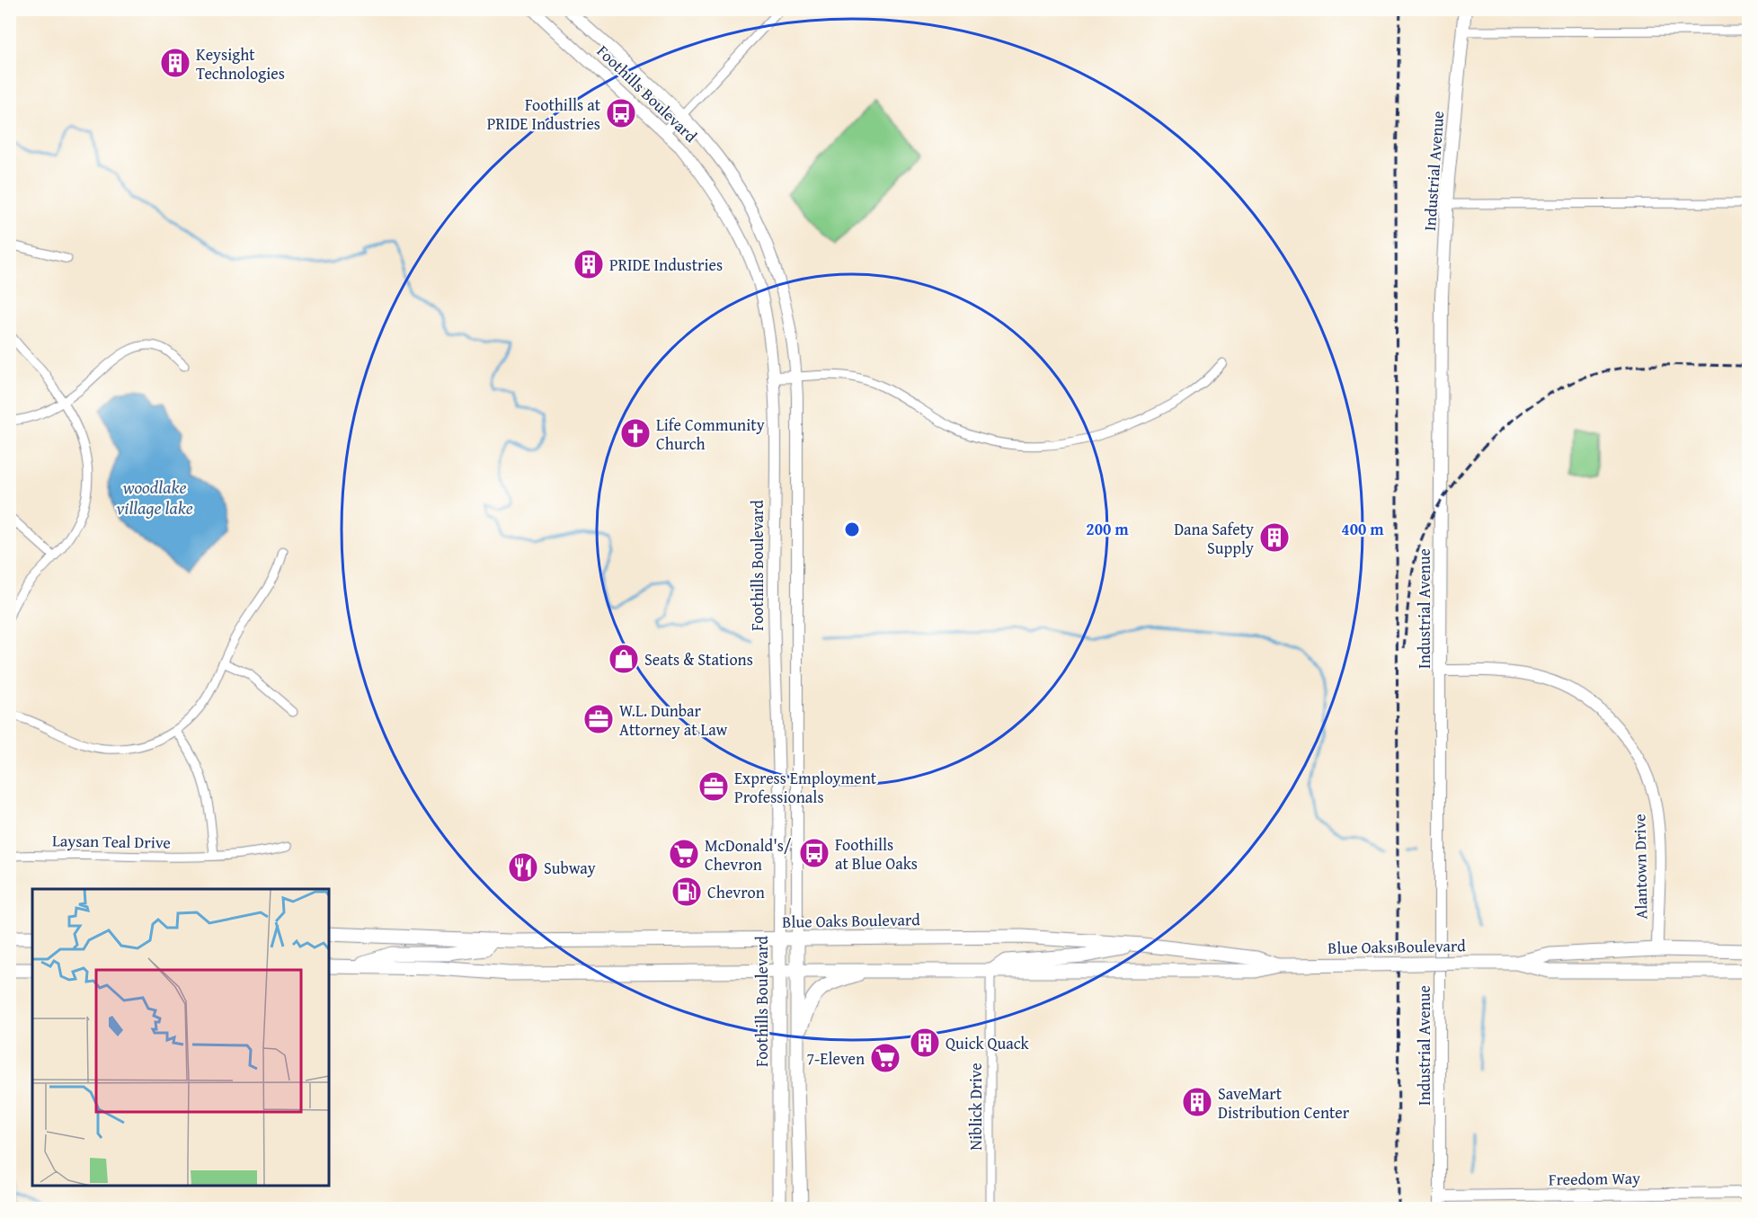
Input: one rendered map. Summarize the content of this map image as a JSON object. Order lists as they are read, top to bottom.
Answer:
{
  "streets": {
    "main road": ["Foothills Boulevard", "Industrial Avenue", "Blue Oaks Boulevard"],
    "street": [
      "Laysan Teal Drive",
      "Alantown Drive",
      "Niblick Drive",
      "Freedom Way"
    ]
  },
  "crossings": [
    ["Foothills Boulevard", "Blue Oaks Boulevard"],
    ["Industrial Avenue", "Alantown Drive"],
    ["Industrial Avenue", "Freedom Way"],
    ["Alantown Drive", "Blue Oaks Boulevard"],
    ["Blue Oaks Boulevard", "Niblick Drive"]
  ],
  "water": ["woodlake village lake"],
  "places": {
    "building": [
      "Keysight Technologies",
      "PRIDE Industries",
      "Dana Safety Supply",
      "Quick Quack",
      "SaveMart Distribution Center"
    ],
    "bus stop": ["Foothills at PRIDE Industries", "Foothills at Blue Oaks"],
    "church": ["Life Community Church"],
    "shop": ["Seats & Stations"],
    "office": ["W.L. Dunbar Attorney at Law", "Express Employment Professionals"],
    "supermarket": ["McDonald's/ Chevron", "7-Eleven"],
    "restaurant": ["Subway"],
    "fuel station": ["Chevron"]
  },
  "rings": ["200 m", "400 m"]
}
